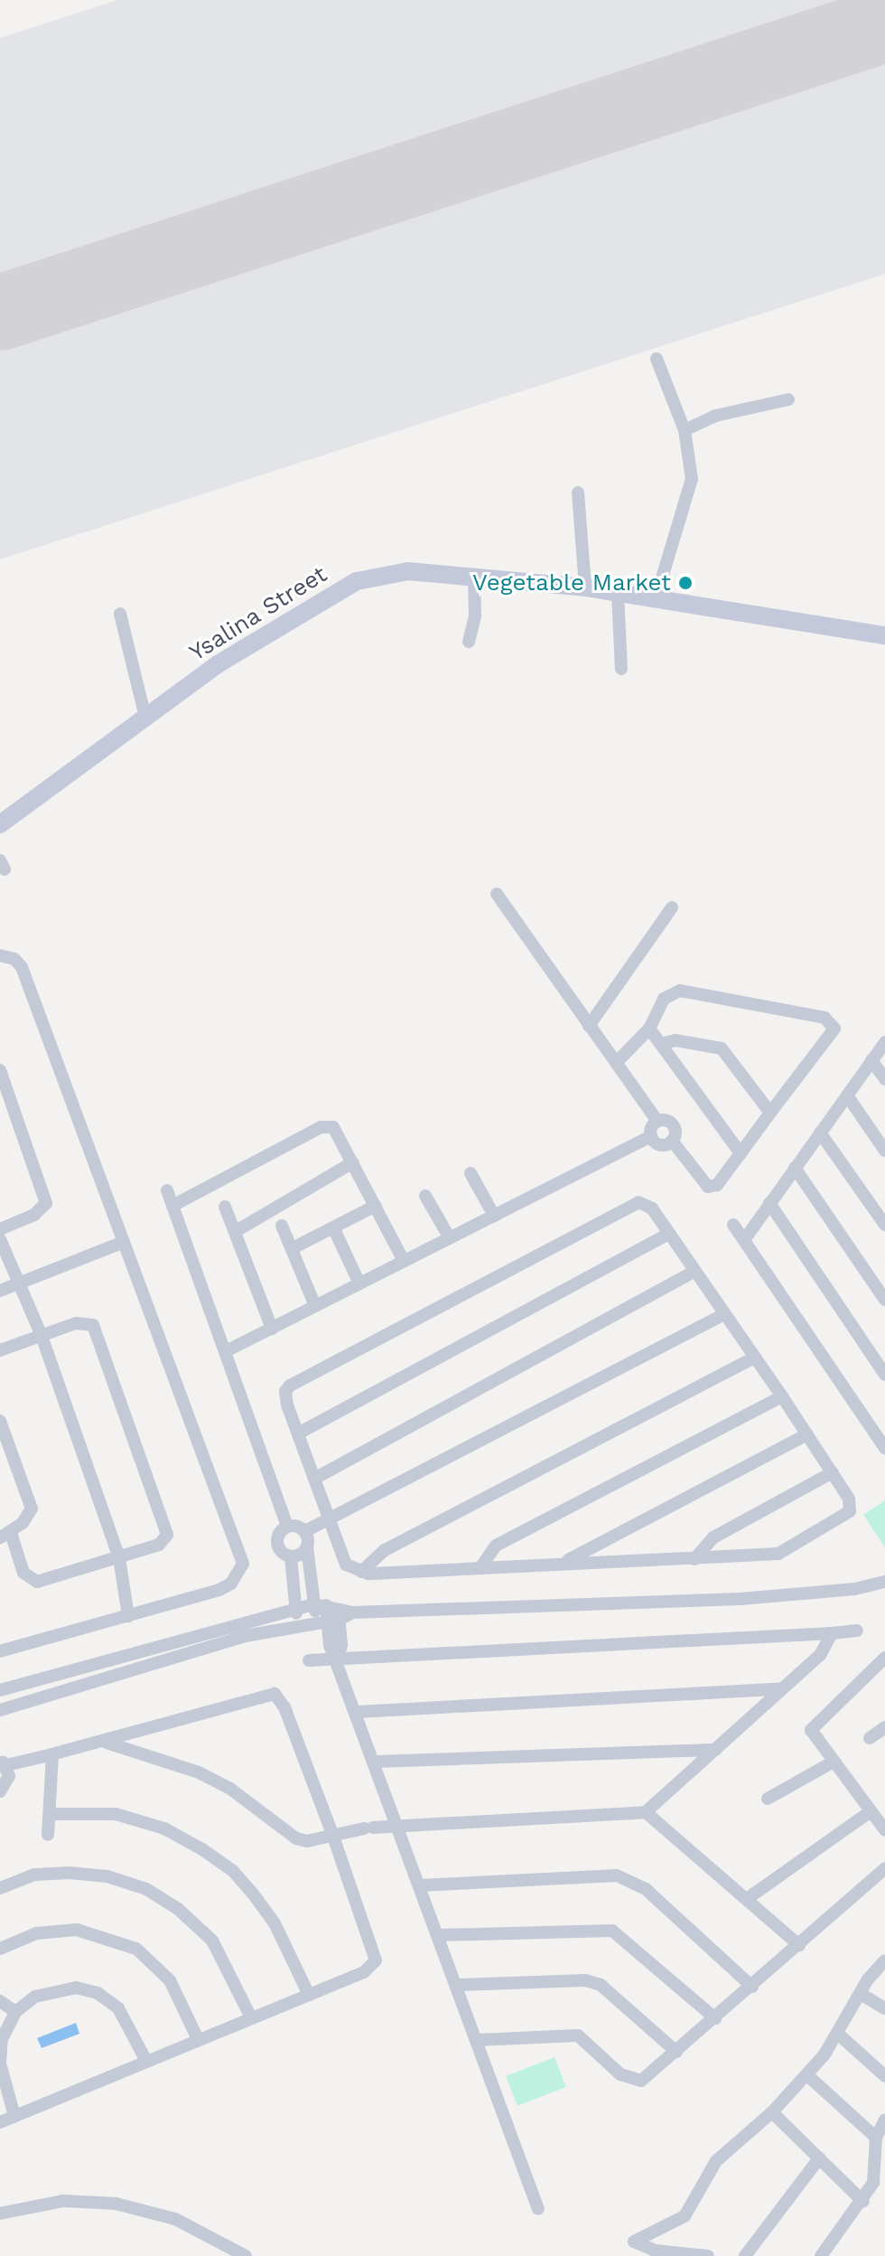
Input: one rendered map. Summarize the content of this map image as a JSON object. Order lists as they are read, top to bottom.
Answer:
{
  "streets": {
    "street": ["Ysalina Street"]
  },
  "places": ["Vegetable Market"]
}
